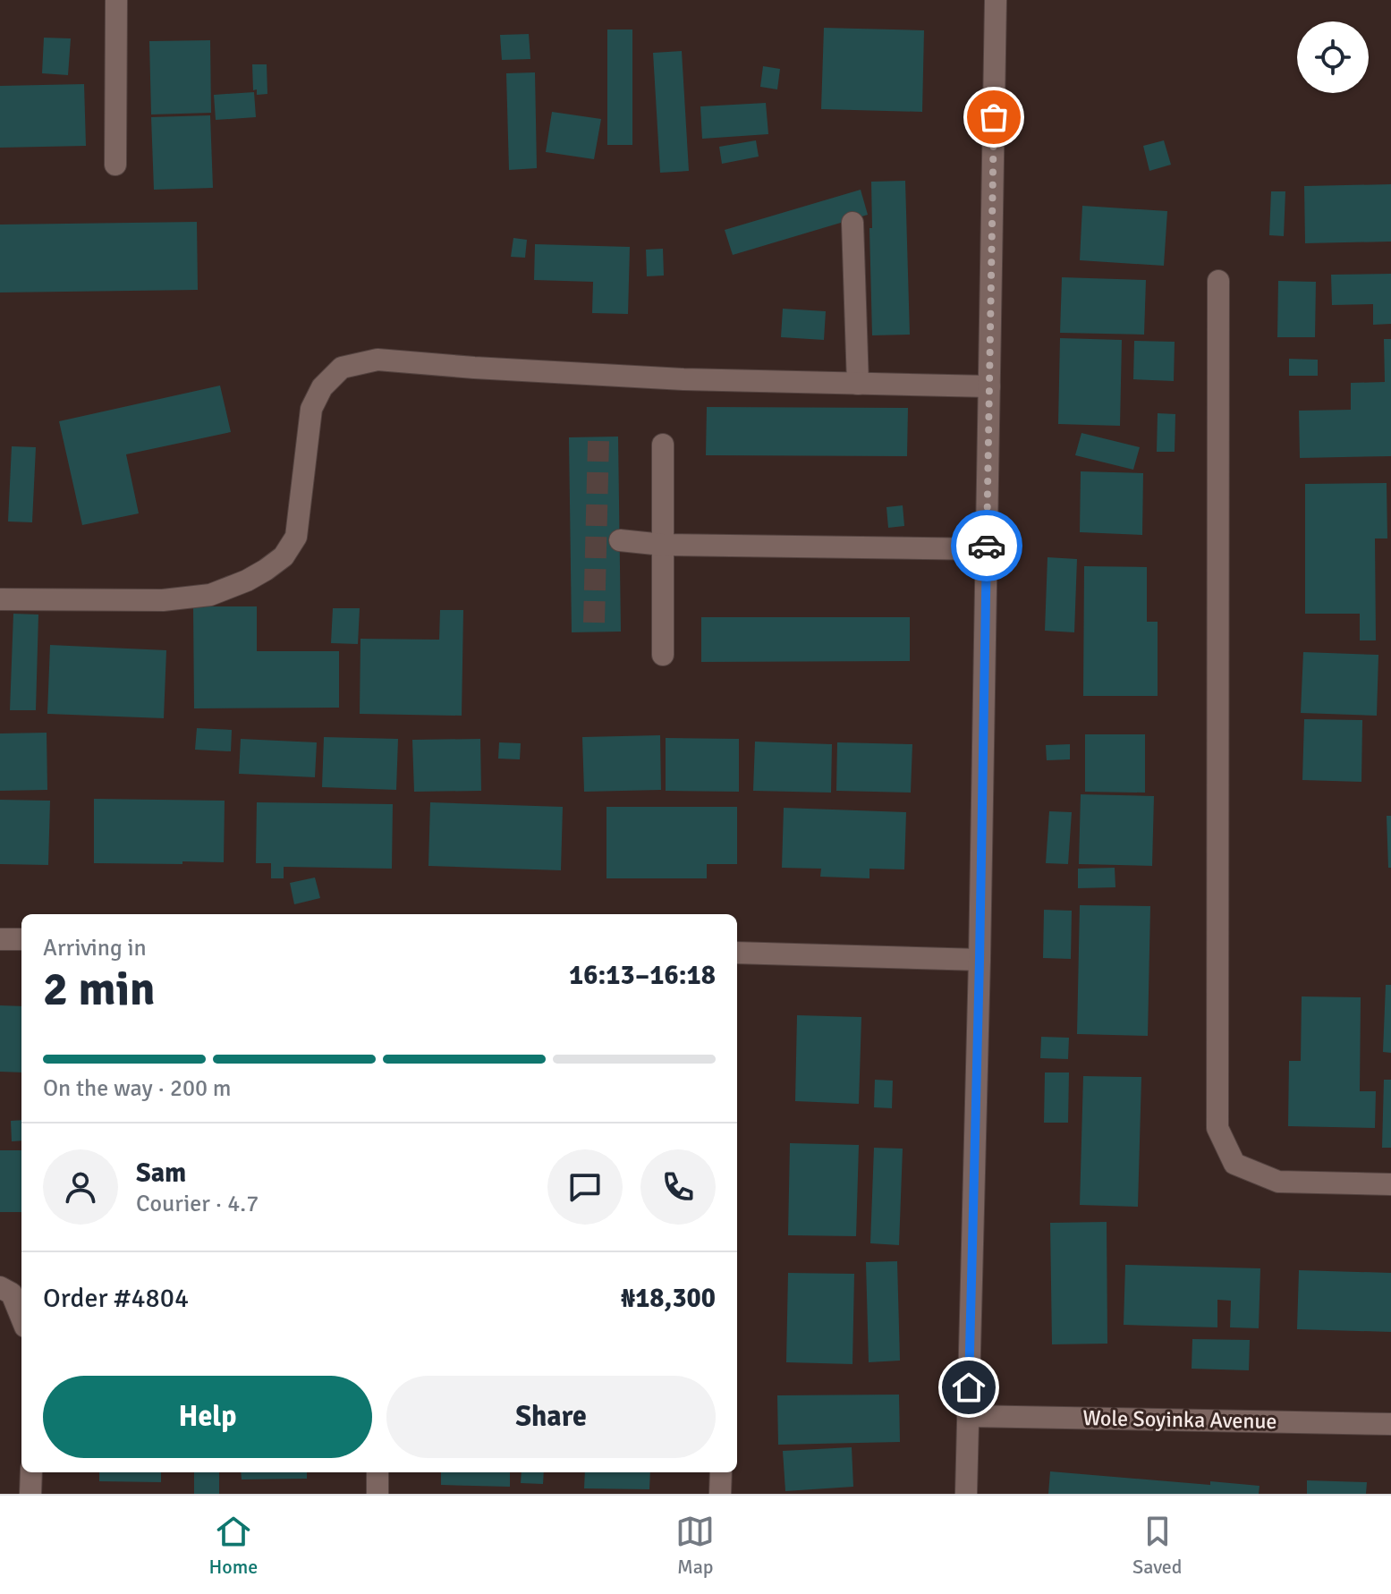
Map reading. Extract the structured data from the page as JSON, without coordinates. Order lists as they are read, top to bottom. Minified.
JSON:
{"streets":{"street":["Wole Soyinka Avenue"]},"page":{"heading":["2 min","Arriving in","16:13–16:18"],"panel":["Sam","Courier · 4.7","Order #4804","₦18,300"],"bar":"On the way · 200 m","buttons":["Help","Share"],"tabs":["Home","Map","Saved"]}}
